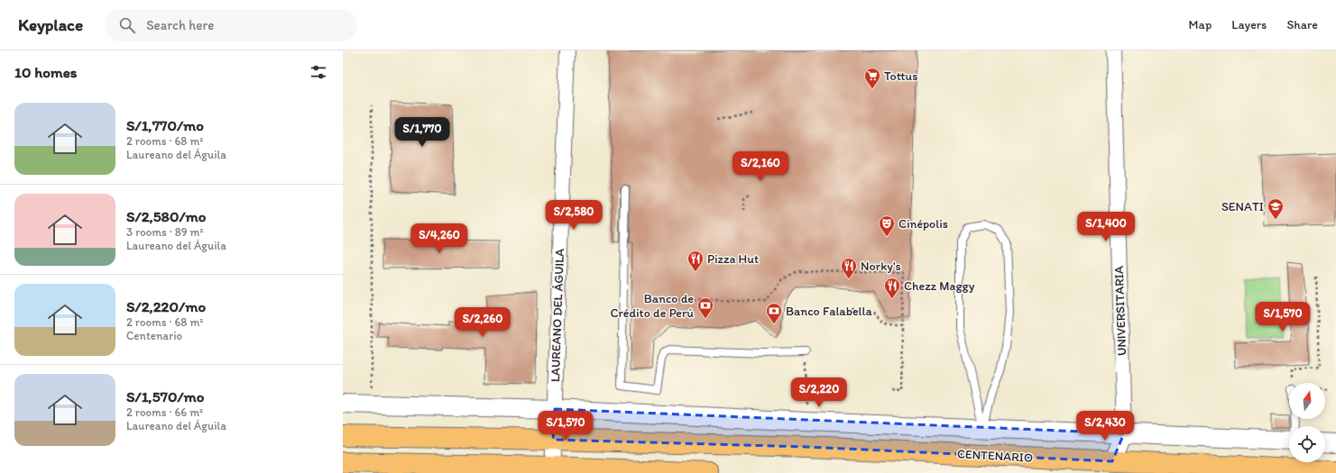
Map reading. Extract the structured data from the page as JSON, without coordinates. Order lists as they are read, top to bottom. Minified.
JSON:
{"streets":{"highway":["CENTENARIO"],"street":["UNIVERSITARIA","LAUREANO DEL ÁGUILA"]},"crossings":[["UNIVERSITARIA","CENTENARIO"],["LAUREANO DEL ÁGUILA","CENTENARIO"]],"places":{"supermarket":["Tottus"],"school or university":["SENATI"],"theatre":["Cinépolis"],"restaurant":["Pizza Hut","Norky's","Chezz Maggy"],"bank":["Banco de Crédito de Perú","Banco Falabella"]},"north":"top","page":{"header":"Keyplace","search":"Search here","nav":["Map","Layers","Share"],"heading":"10 homes","list":[{"name":"S/1,770/mo","note":"2 rooms · 68 m² · Laureano del Águila"},{"name":"S/2,580/mo","note":"3 rooms · 89 m² · Laureano del Águila"},{"name":"S/2,220/mo","note":"2 rooms · 68 m² · Centenario"},{"name":"S/1,570/mo","note":"2 rooms · 66 m² · Laureano del Águila"}],"price":["S/1,770","S/2,160","S/2,580","S/1,400","S/4,260","S/1,570","S/2,260","S/2,220","S/1,570","S/2,430"]}}
